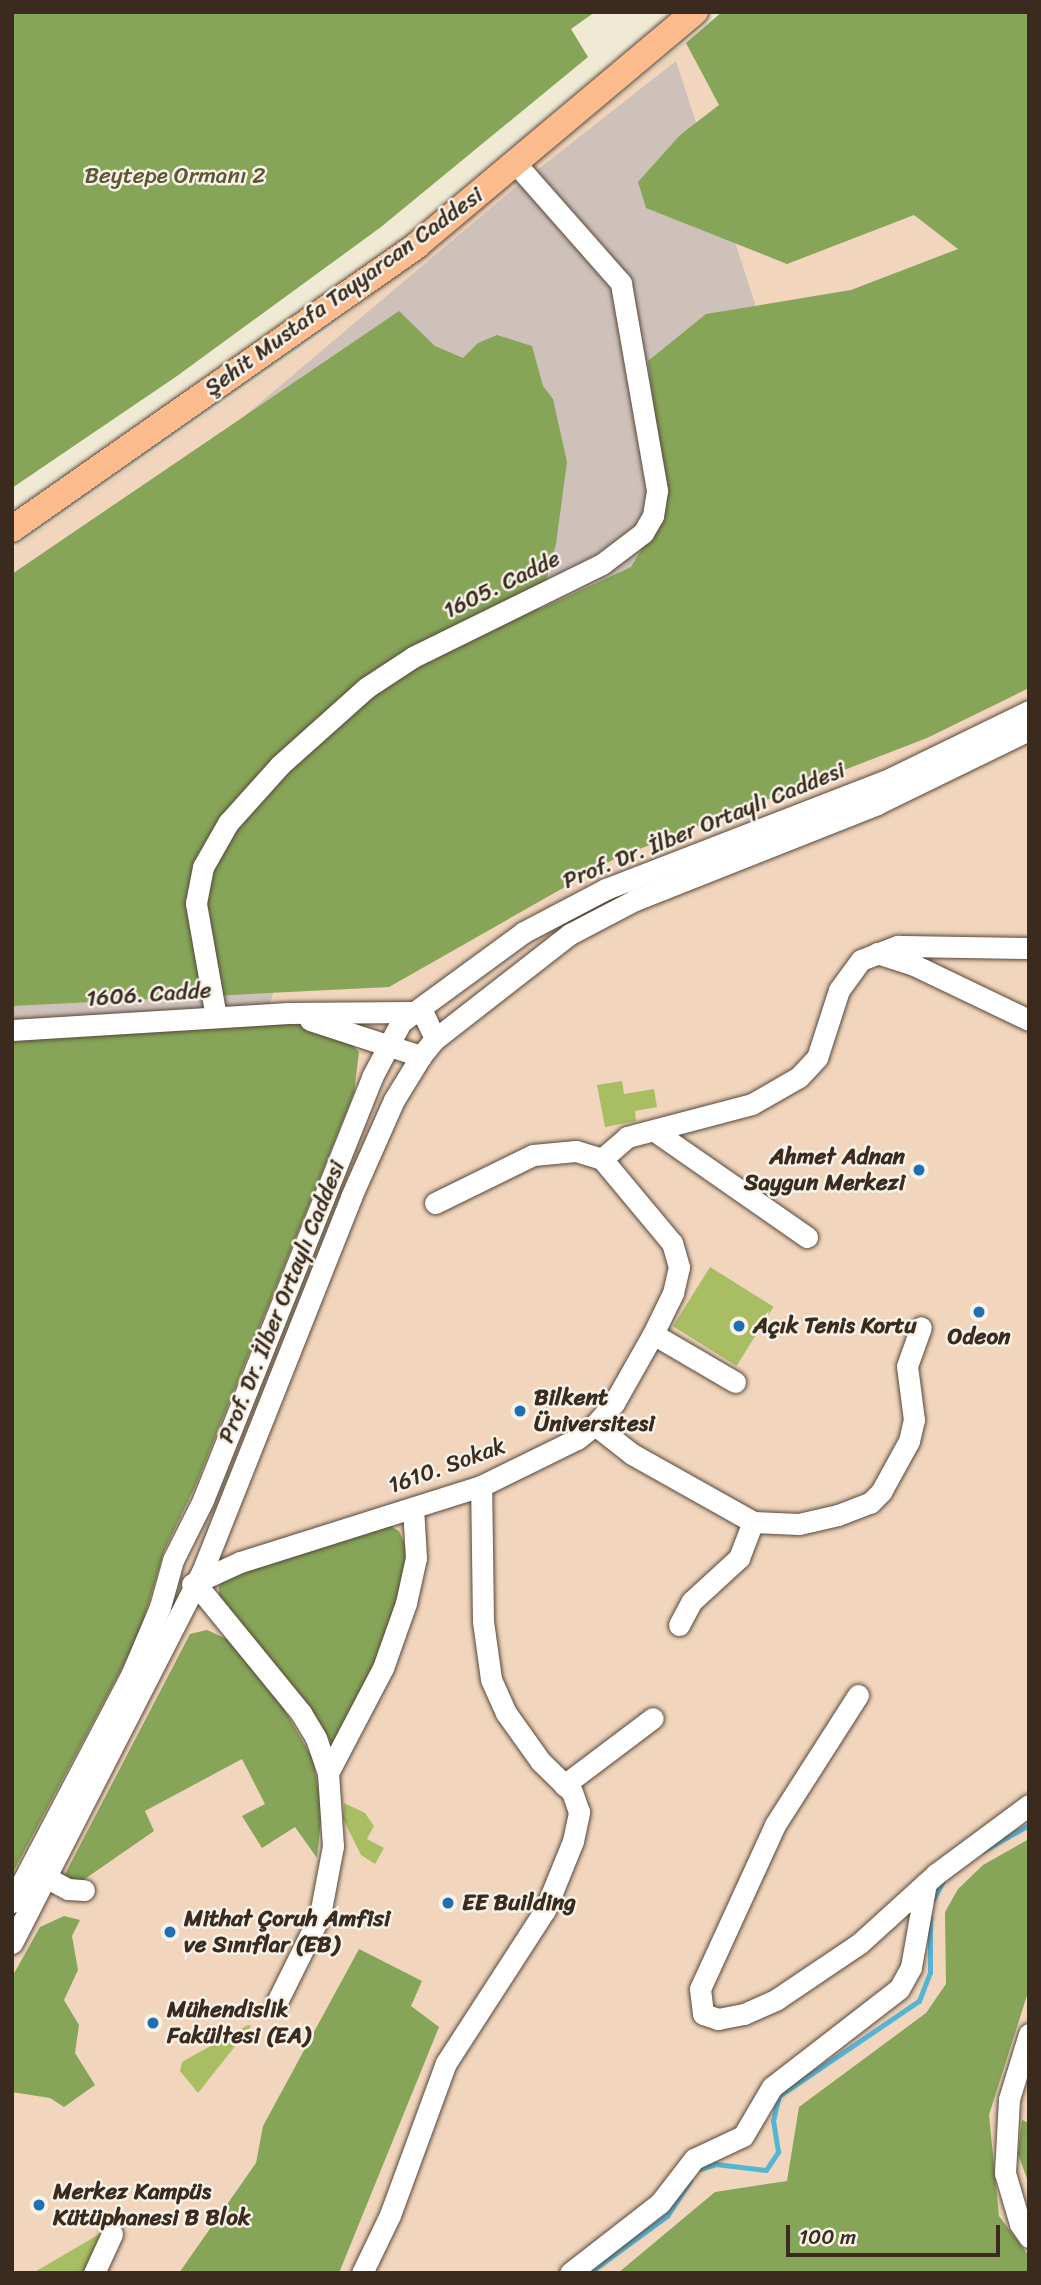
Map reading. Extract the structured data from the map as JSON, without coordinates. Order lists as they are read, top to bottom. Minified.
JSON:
{"streets":{"main road":["Şehit Mustafa Tayyarcan Caddesi"],"street":["1605. Cadde","Prof. Dr. İlber Ortaylı Caddesi","1606. Cadde","1610. Sokak"]},"crossings":[["Şehit Mustafa Tayyarcan Caddesi","1605. Cadde"],["1605. Cadde","1606. Cadde"],["Prof. Dr. İlber Ortaylı Caddesi","1606. Cadde"],["Prof. Dr. İlber Ortaylı Caddesi","1610. Sokak"]],"parks":["Beytepe Ormanı 2"],"places":["Ahmet Adnan Saygun Merkezi","Odeon","Açık Tenis Kortu","Bilkent Üniversitesi","EE Building","Mithat Çoruh Amfisi ve Sınıflar (EB)","Mühendislik Fakültesi (EA)","Merkez Kampüs Kütüphanesi B Blok"],"scale_bar":"100 m"}
